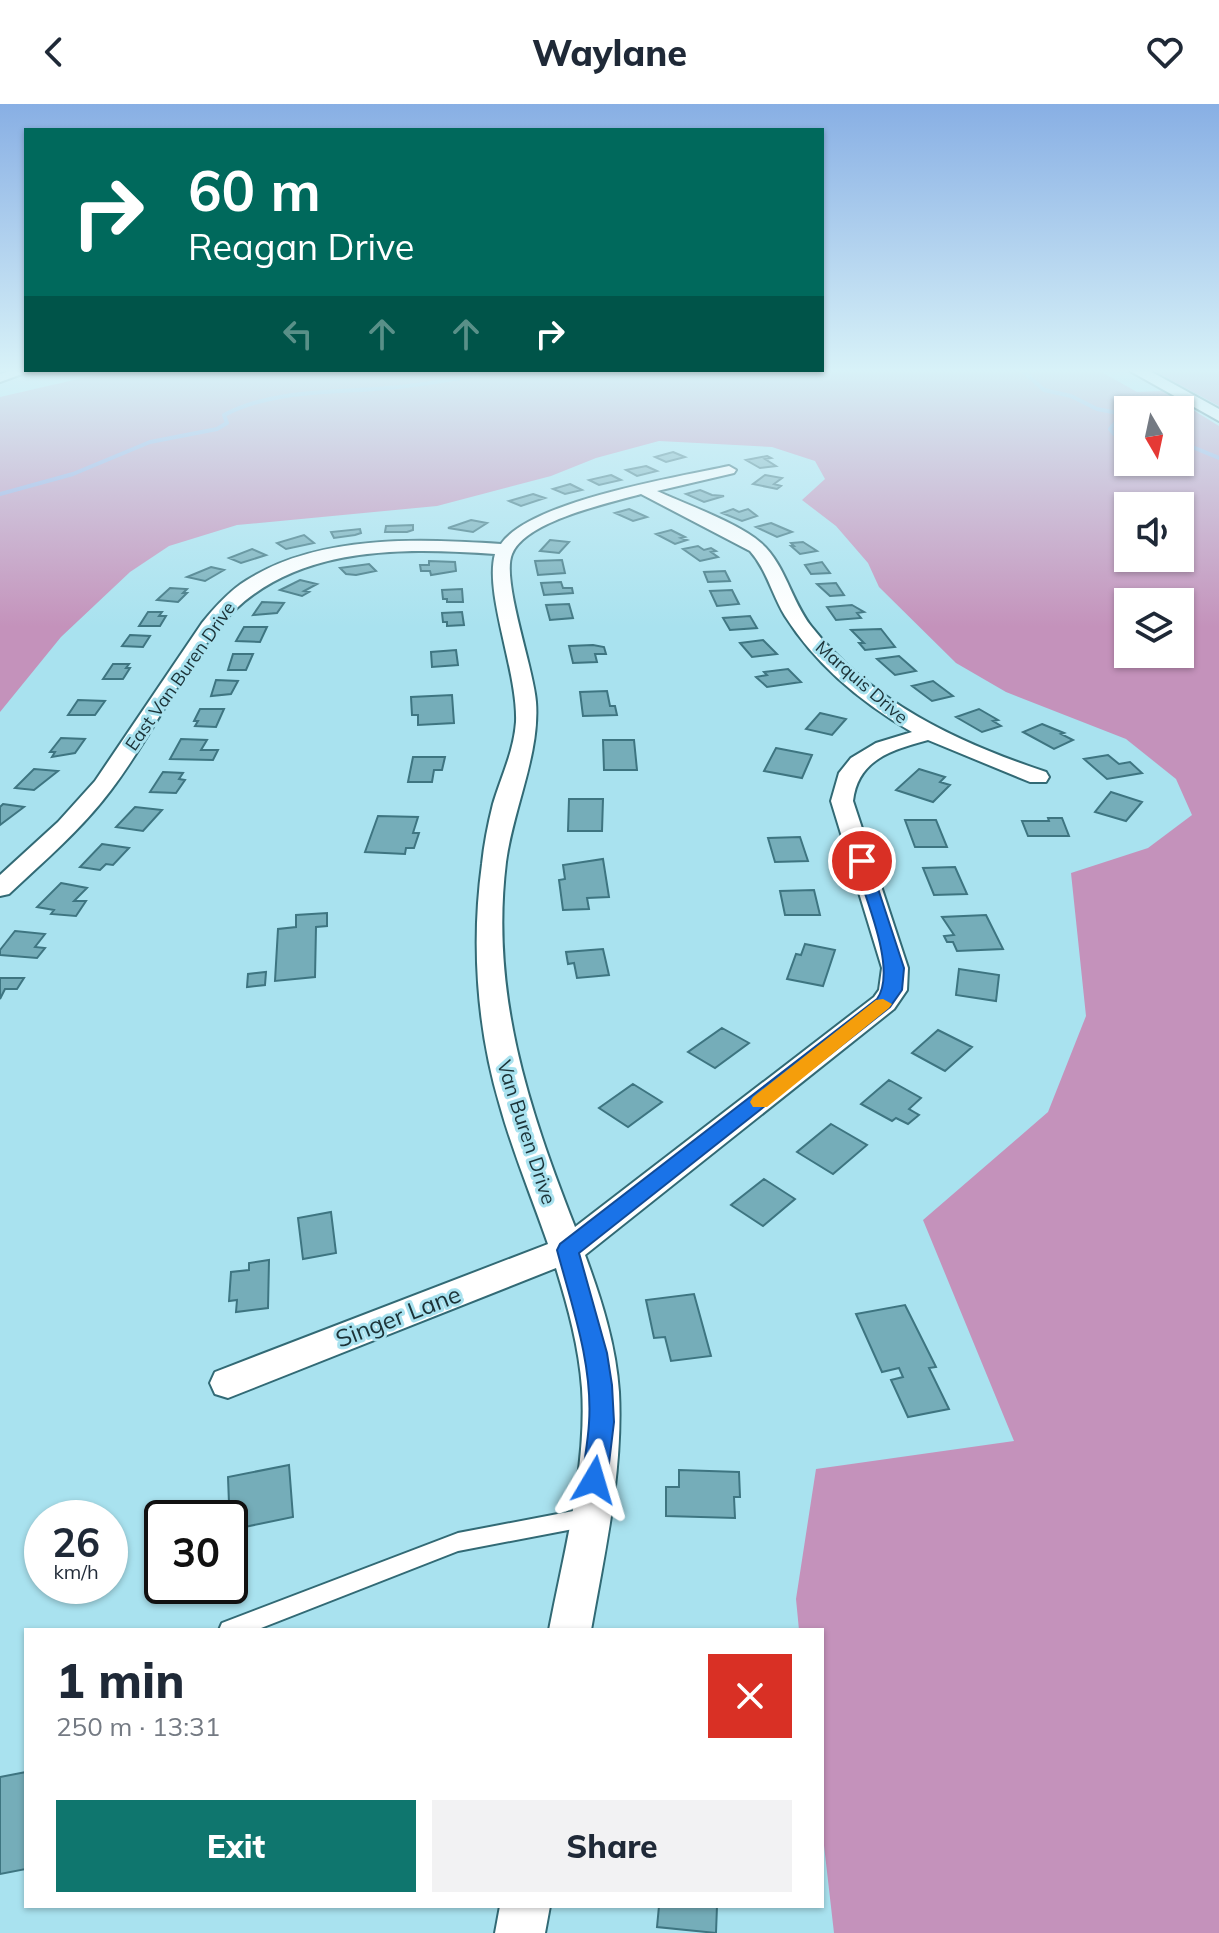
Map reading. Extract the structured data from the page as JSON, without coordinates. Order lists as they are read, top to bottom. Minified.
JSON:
{"streets":{"street":["East Van Buren Drive","Marquis Drive","Van Buren Drive","Singer Lane"]},"crossings":[["East Van Buren Drive","Van Buren Drive"],["Marquis Drive","Singer Lane"],["Van Buren Drive","Singer Lane"]],"north":"bottom","page":{"header":"Waylane","turn":["60 m","Reagan Drive"],"speed":"26 km/h","limit":"30","heading":["1 min","250 m · 13:31"],"buttons":["Exit","Share"]}}
